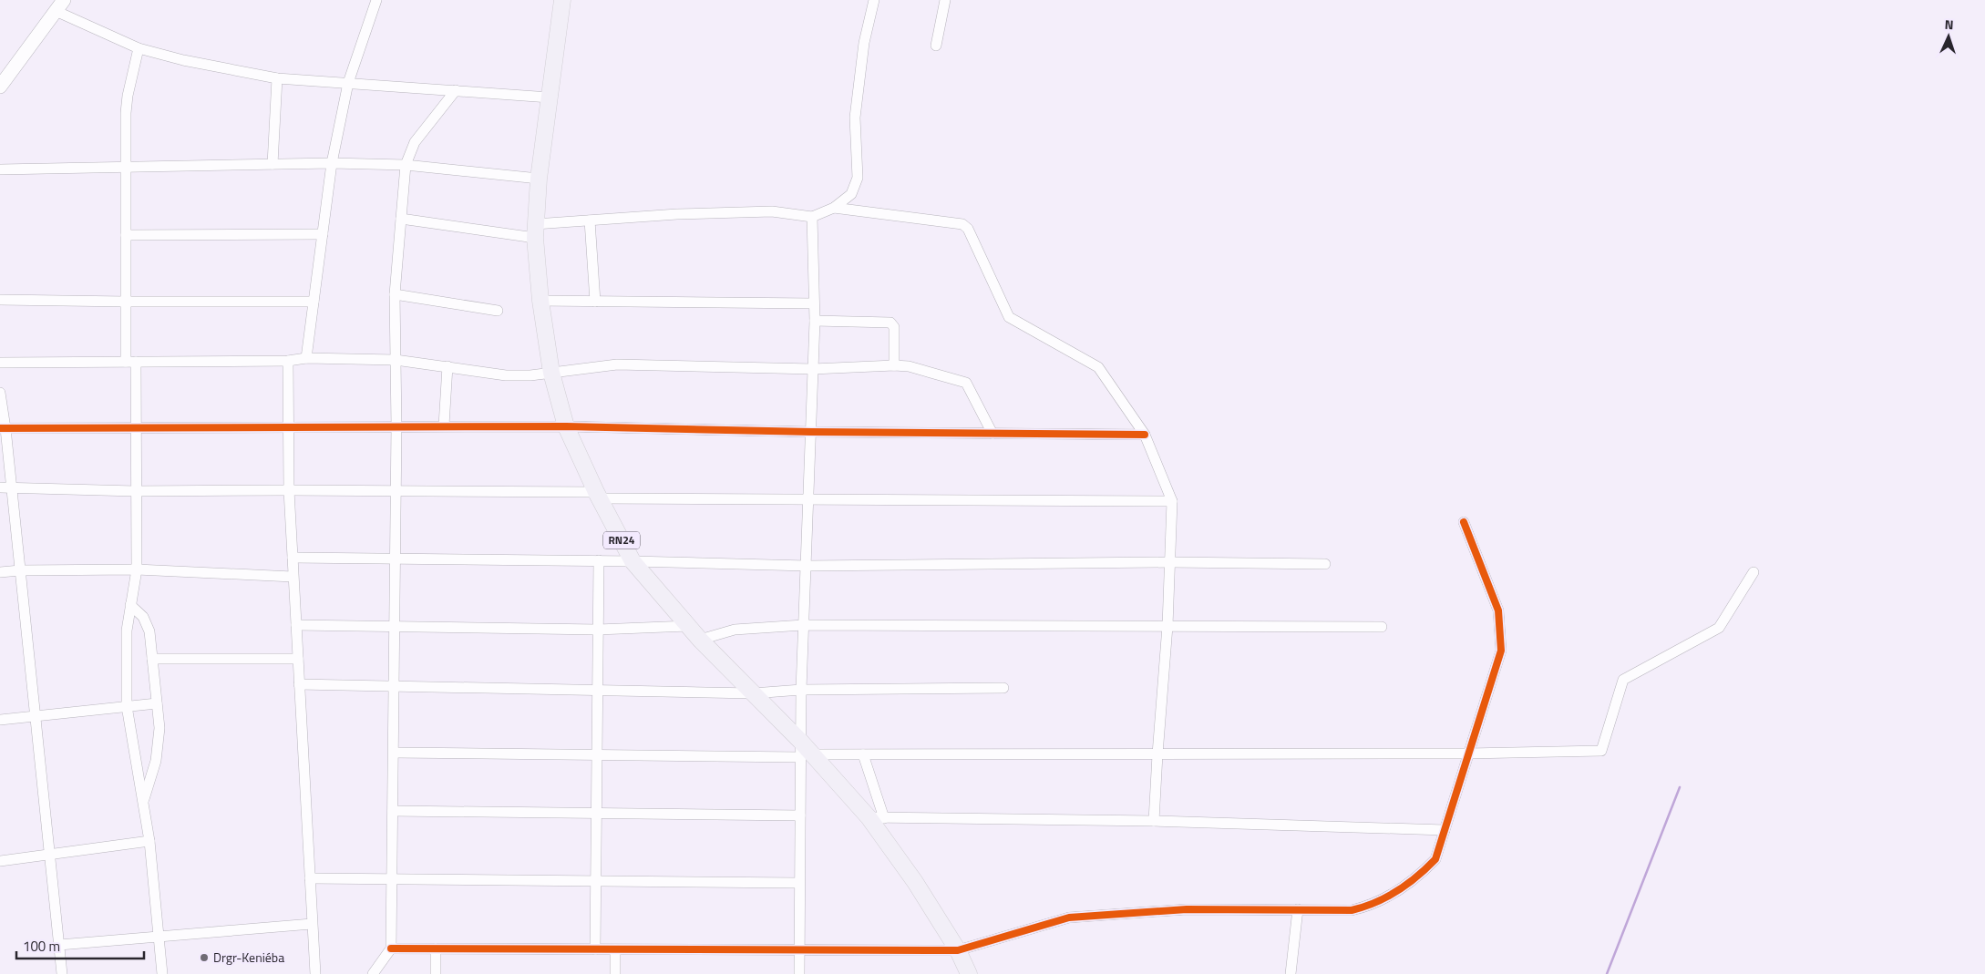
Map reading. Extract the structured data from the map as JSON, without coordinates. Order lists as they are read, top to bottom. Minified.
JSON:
{"streets":{"main road":["RN24"]},"places":["Drgr-Keniéba"],"scale_bar":"100 m","north":"top"}
